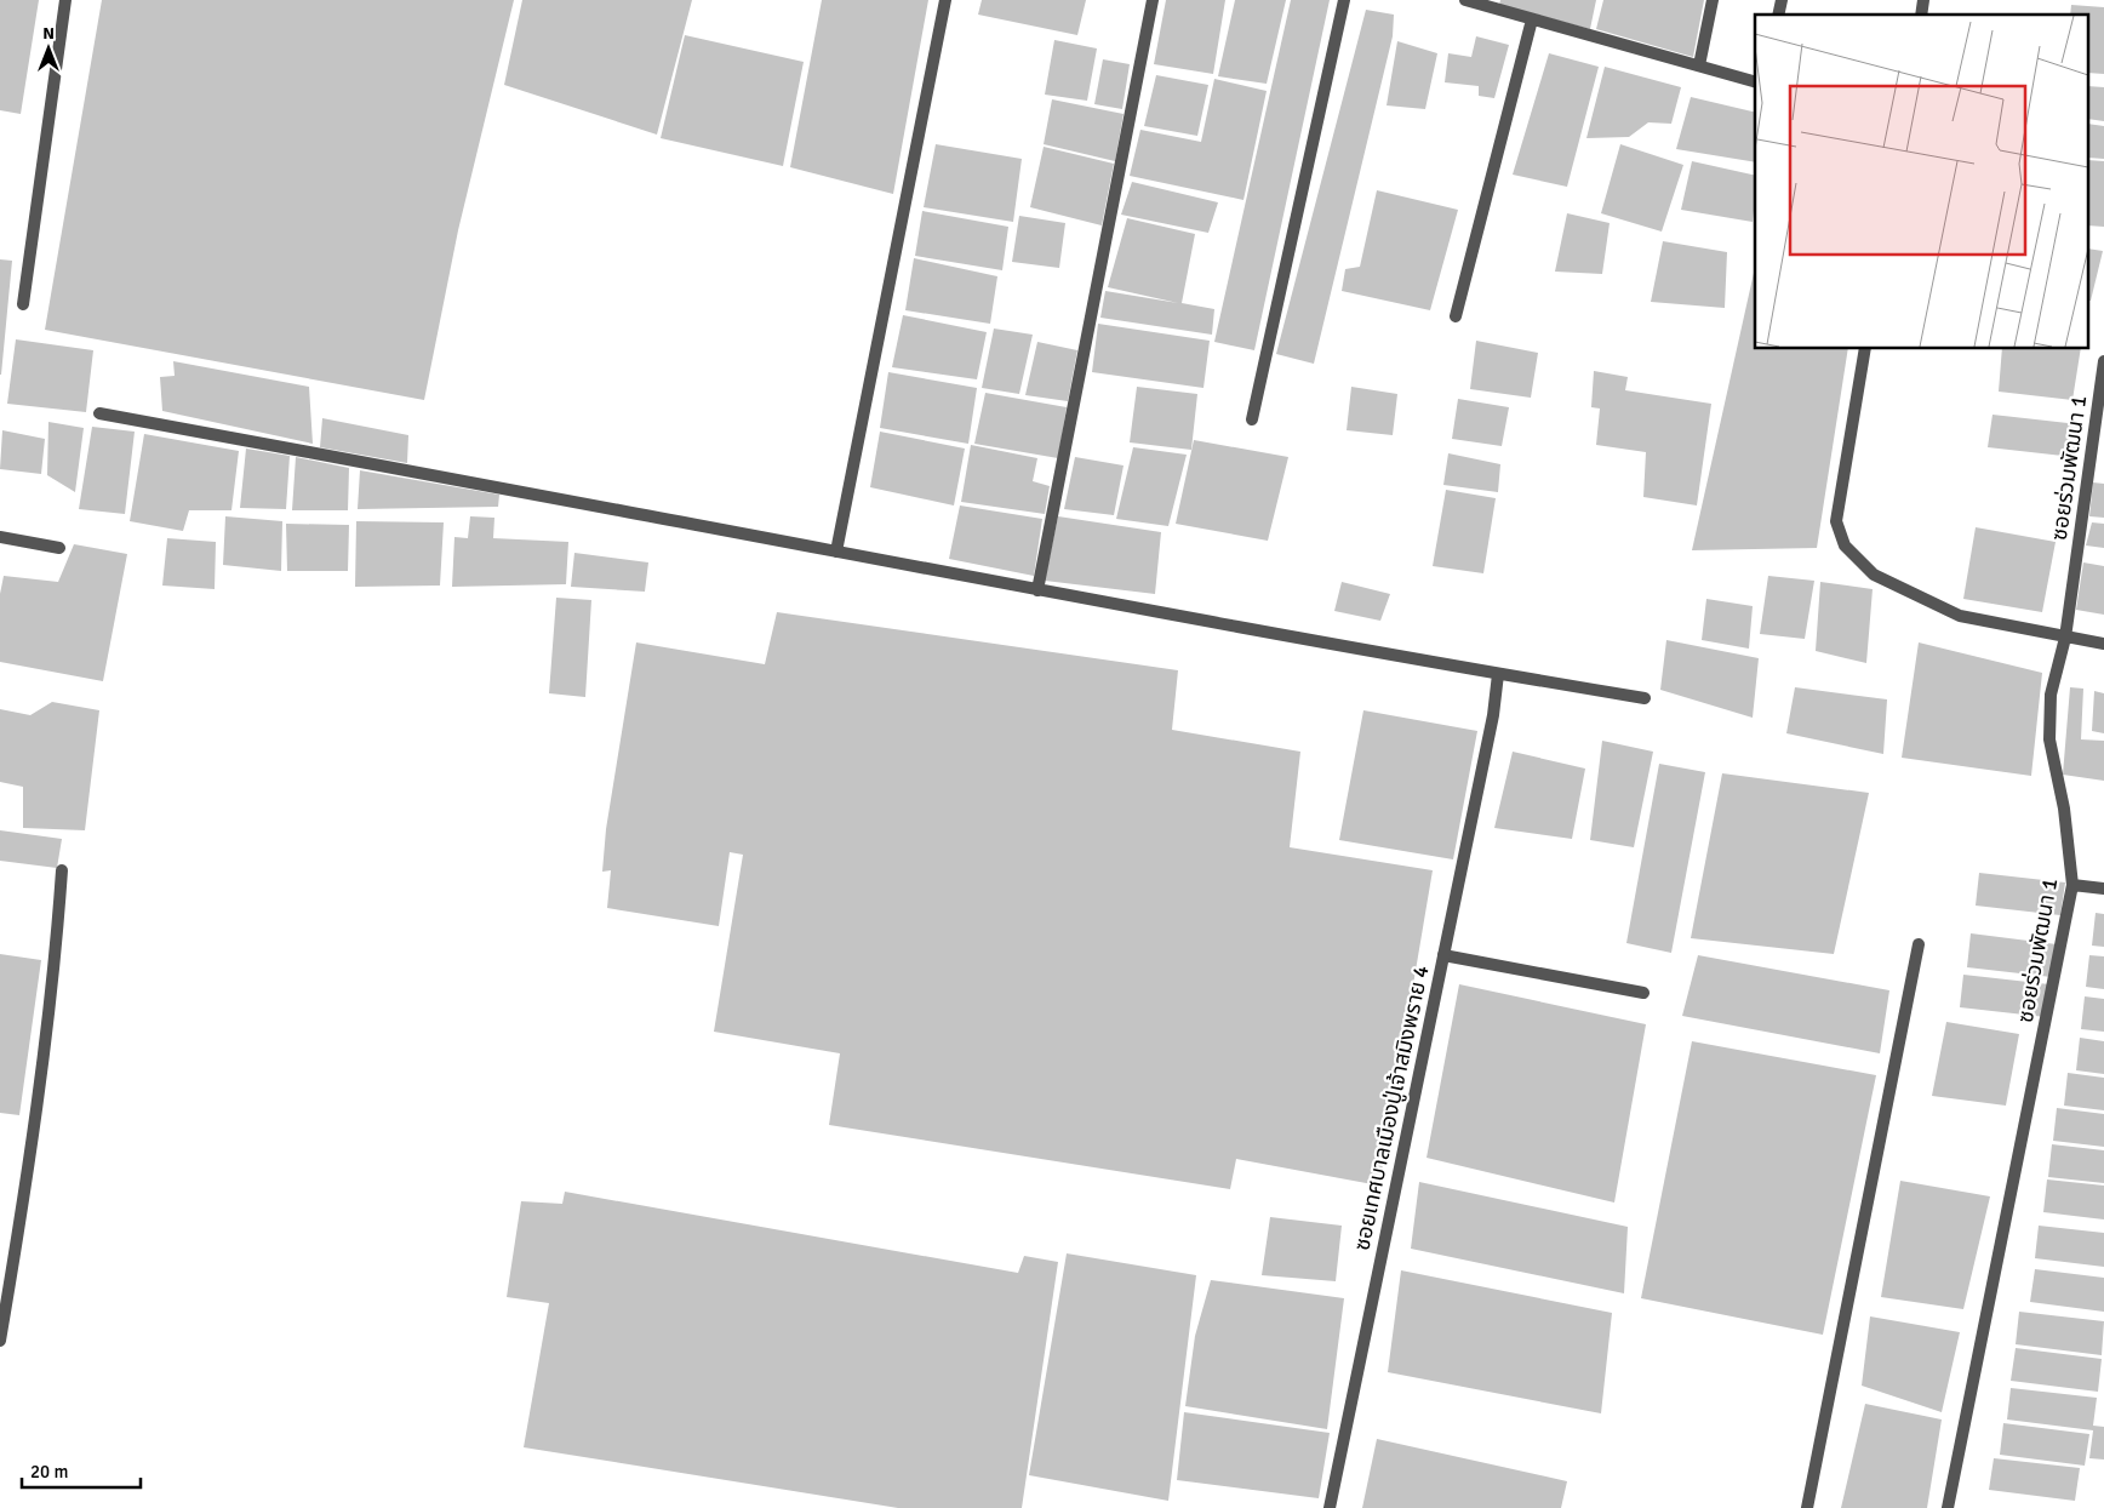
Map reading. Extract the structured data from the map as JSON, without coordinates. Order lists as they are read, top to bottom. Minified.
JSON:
{"streets":{"street":["ซอยร่วมพัฒนา 1","ซอยเทศบาลเมืองปู่เจ้าสมิงพราย 4"]},"scale_bar":"20 m","north":"top"}
